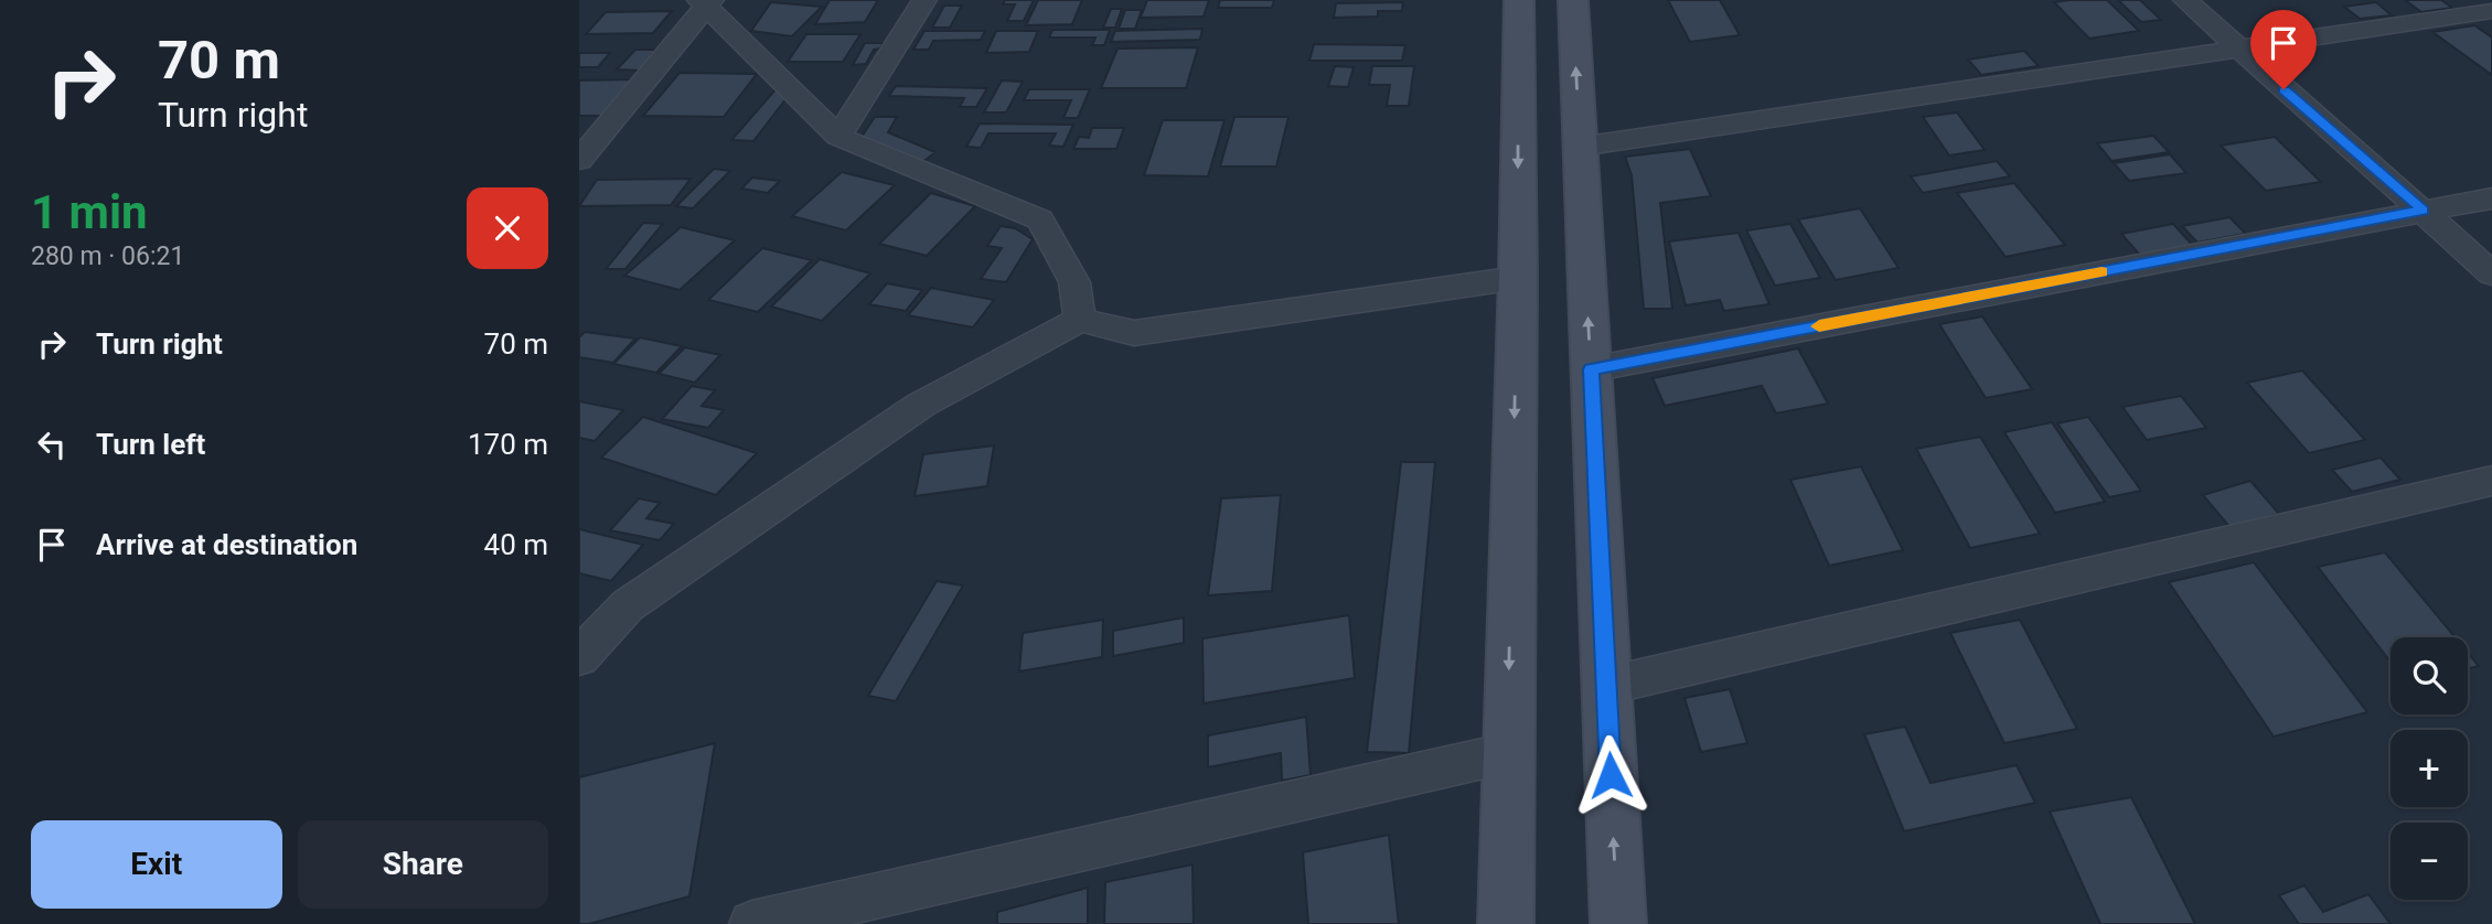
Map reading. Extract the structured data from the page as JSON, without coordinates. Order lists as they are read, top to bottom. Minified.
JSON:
{"page":{"turn":["70 m","Turn right"],"heading":["1 min","280 m · 06:21"],"list":[{"name":"Turn right","value":"70 m"},{"name":"Turn left","value":"170 m"},{"name":"Arrive at destination","value":"40 m"}],"map_buttons":["+","−"],"buttons":["Exit","Share"]}}
